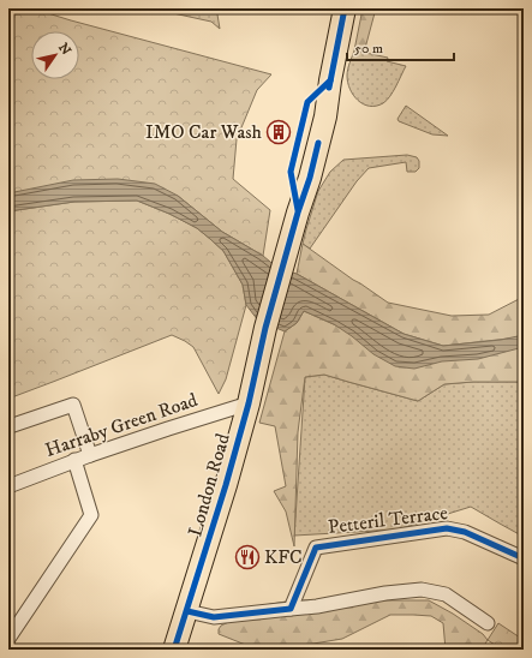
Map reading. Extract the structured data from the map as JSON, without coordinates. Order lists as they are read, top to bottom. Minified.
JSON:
{"streets":{"main road":["London Road"],"street":["Harraby Green Road","Petteril Terrace"]},"crossings":[["Harraby Green Road","London Road"]],"places":{"building":["IMO Car Wash"],"restaurant":["KFC"]},"scale_bar":"50 m","north":"top right"}
